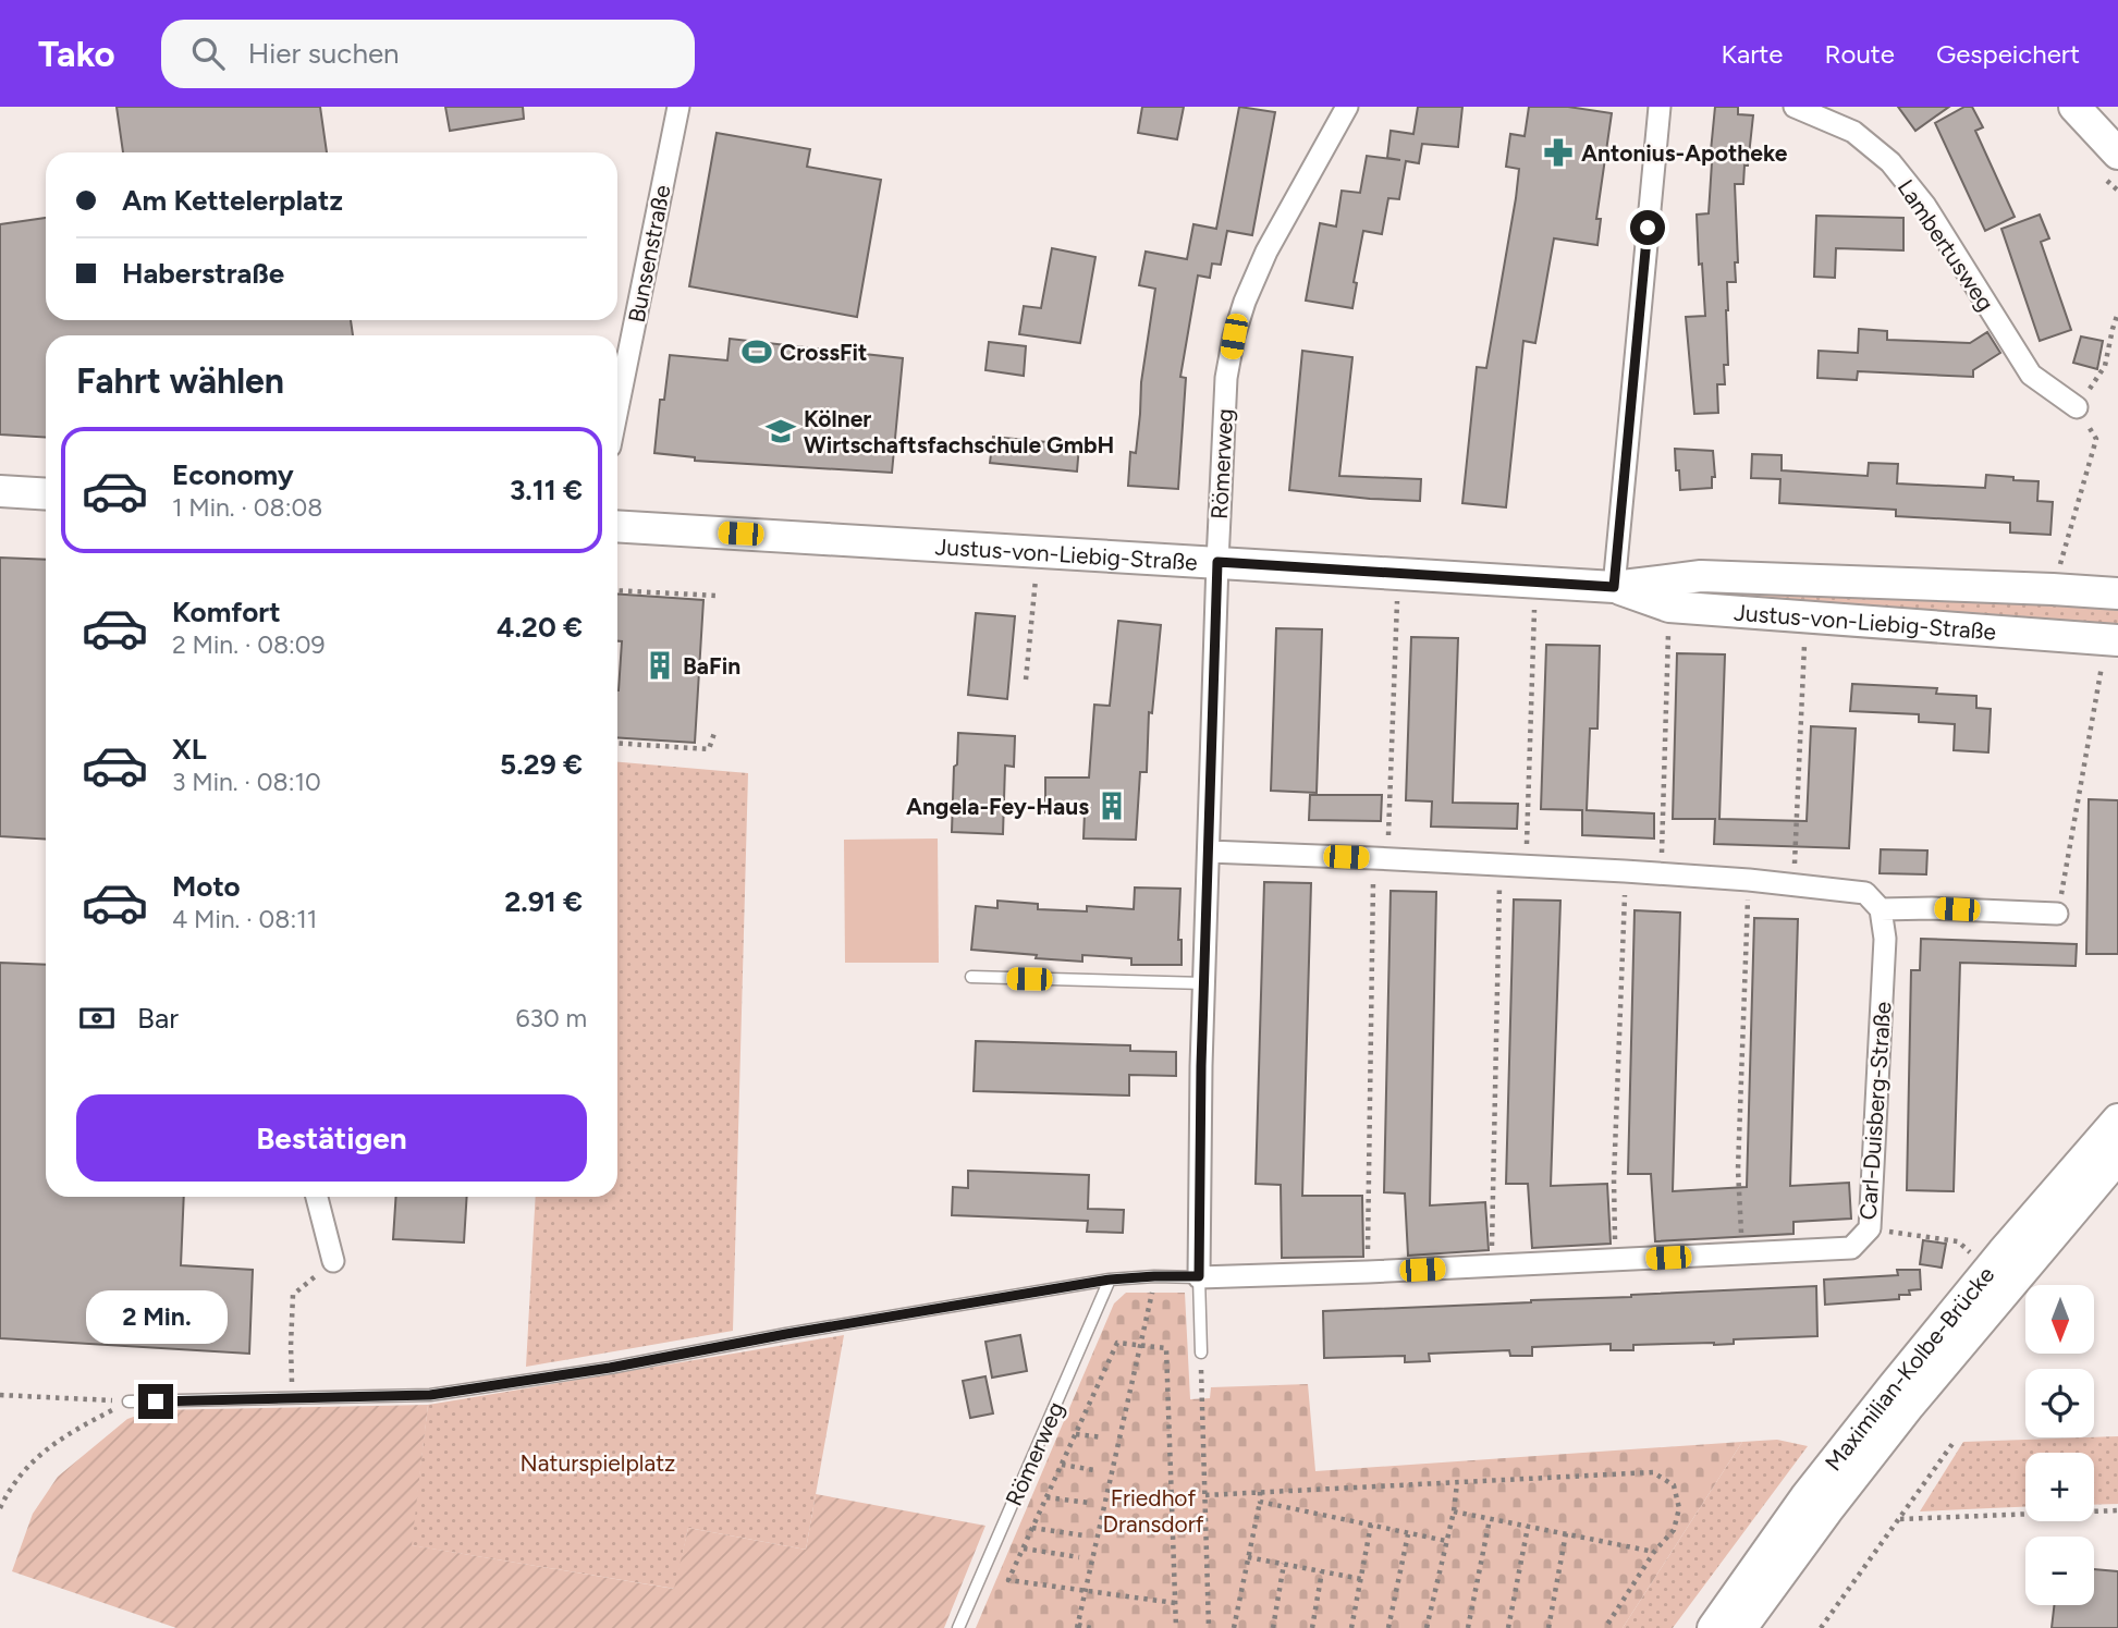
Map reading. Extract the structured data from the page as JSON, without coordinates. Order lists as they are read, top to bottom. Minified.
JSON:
{"streets":{"main road":["Justus-von-Liebig-Straße","Maximilian-Kolbe-Brücke"],"street":["Lambertusweg","Bunsenstraße","Römerweg","Carl-Duisberg-Straße"]},"crossings":[["Römerweg","Justus-von-Liebig-Straße"],["Römerweg","Carl-Duisberg-Straße"]],"parks":["Naturspielplatz","Friedhof Dransdorf"],"places":{"pharmacy":["Antonius-Apotheke"],"sports":["CrossFit"],"school or university":["Kölner Wirtschaftsfachschule GmbH"],"building":["BaFin","Angela-Fey-Haus"]},"north":"bottom","page":{"header":"Tako","search":"Hier suchen","nav":["Karte","Route","Gespeichert"],"banner":["Am Kettelerplatz","Haberstraße"],"heading":"Fahrt wählen","list":[{"name":"Economy","note":"1 Min. · 08:08","value":"3.11 €"},{"name":"Komfort","note":"2 Min. · 08:09","value":"4.20 €"},{"name":"XL","note":"3 Min. · 08:10","value":"5.29 €"},{"name":"Moto","note":"4 Min. · 08:11","value":"2.91 €"}],"pay":["Bar","630 m"],"buttons":"Bestätigen","map_buttons":["+","−"],"bubble":"2 Min."}}
